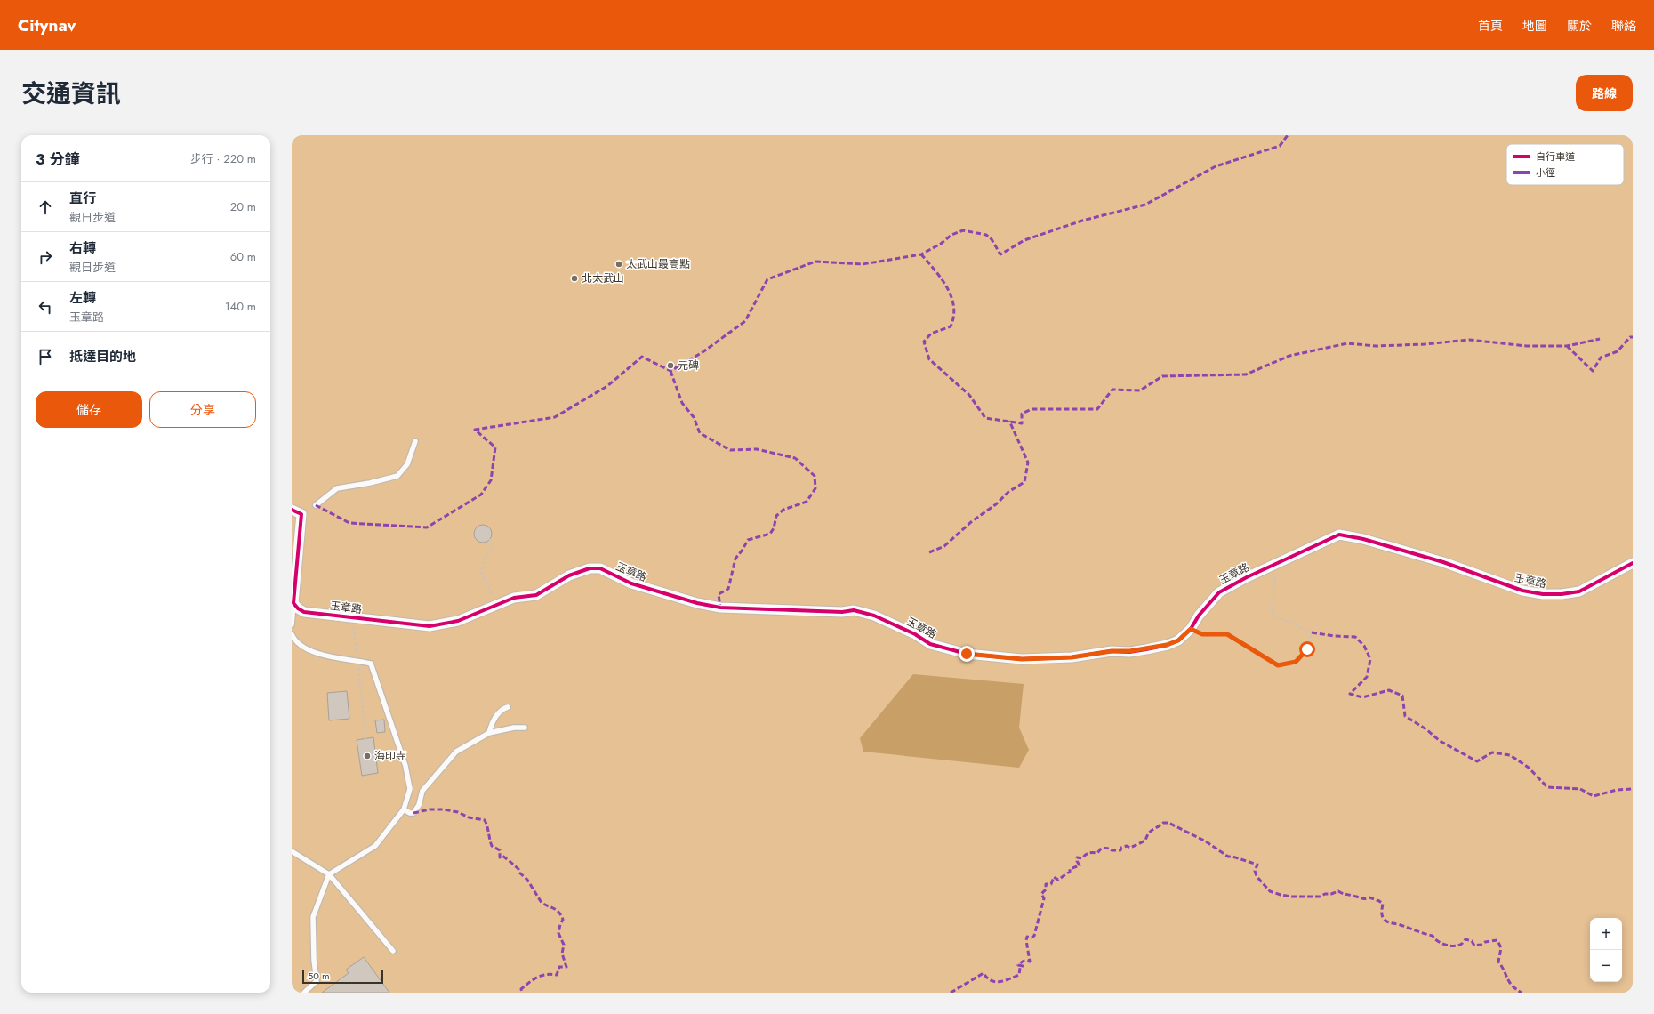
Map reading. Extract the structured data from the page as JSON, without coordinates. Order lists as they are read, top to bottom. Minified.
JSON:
{"streets":{"street":["玉章路"]},"places":["太武山最高點","北太武山","元碑","海印寺"],"legend":["自行車道","小徑"],"scale_bar":"50 m","page":{"header":"Citynav","nav":["首頁","地圖","關於","聯絡"],"title":"交通資訊","buttons":["路線",["儲存","分享"]],"heading":["3 分鐘","步行 · 220 m"],"list":[["直行","觀日步道","20 m"],["右轉","觀日步道","60 m"],["左轉","玉章路","140 m"],"抵達目的地"],"map_buttons":["+","−"],"scale":"50 m"}}
